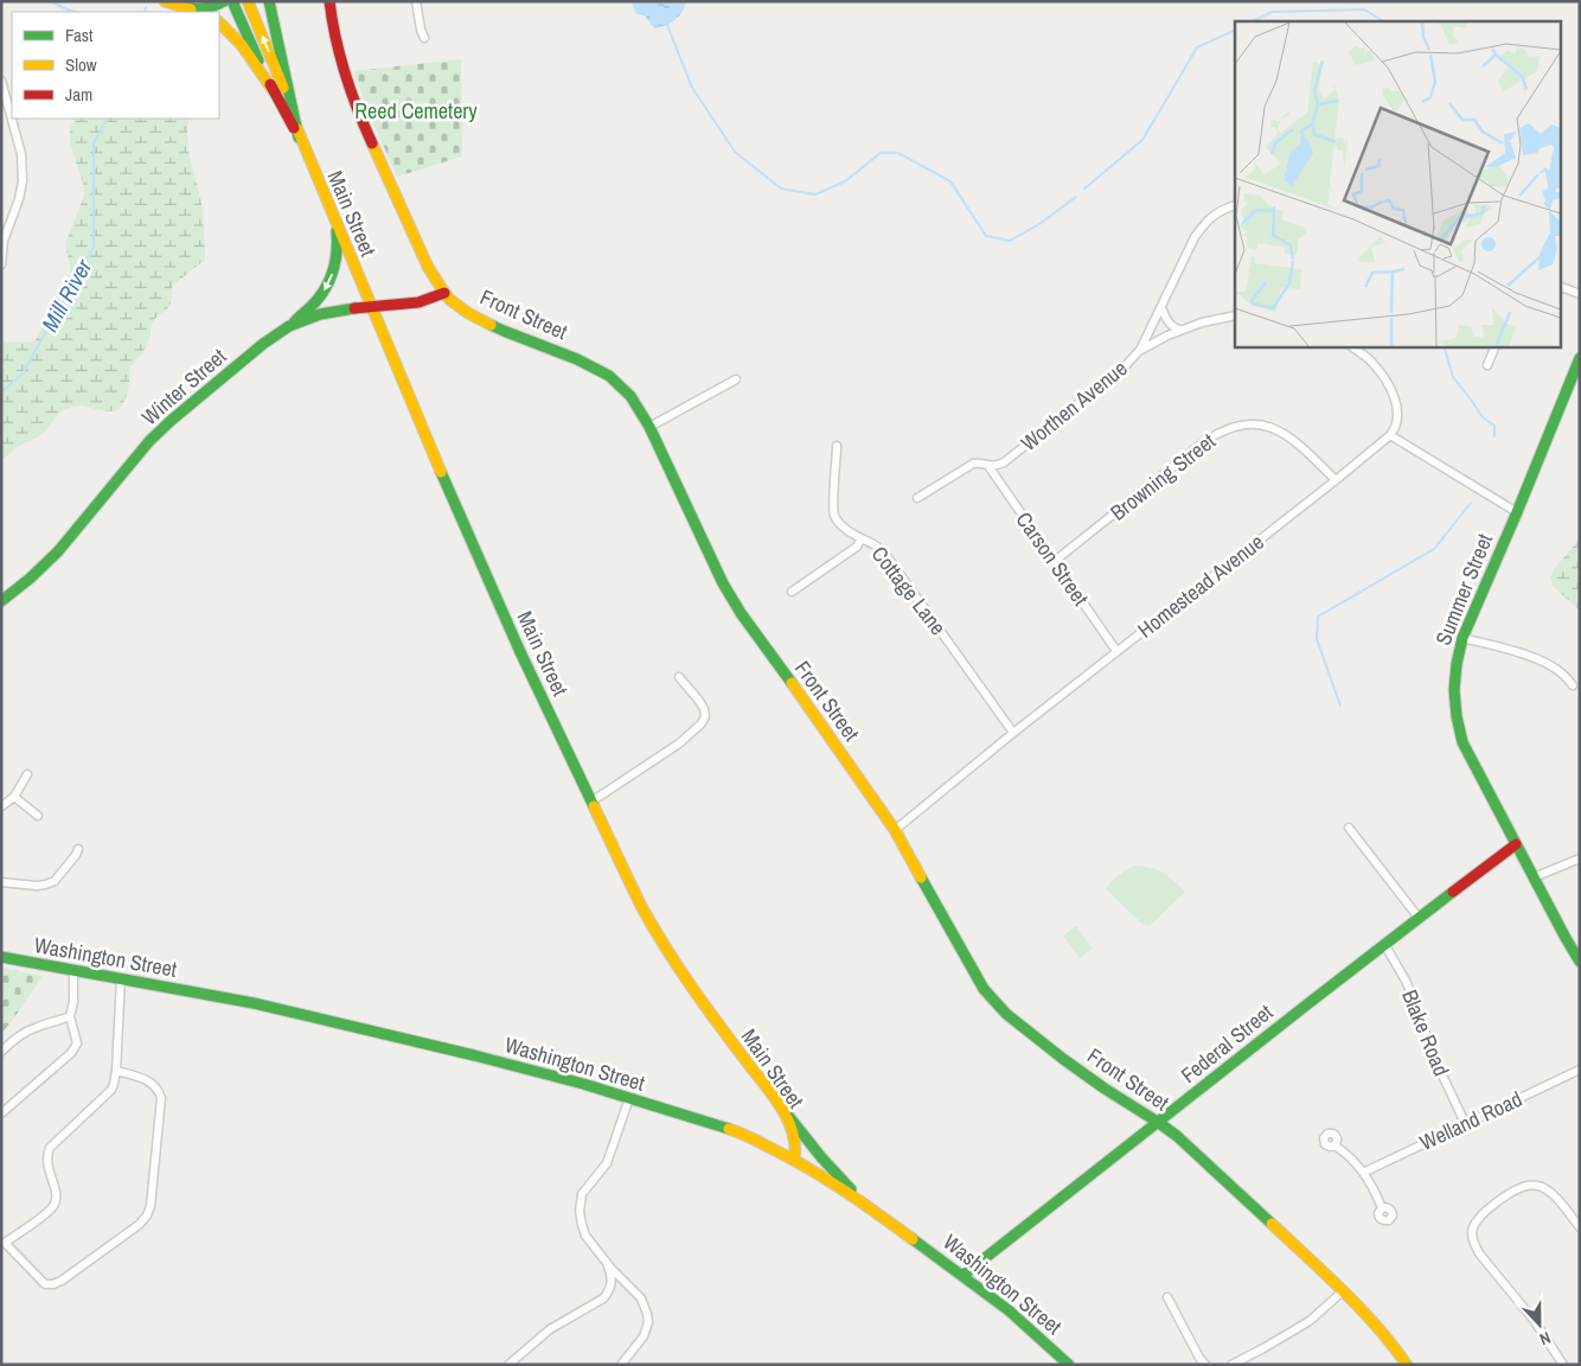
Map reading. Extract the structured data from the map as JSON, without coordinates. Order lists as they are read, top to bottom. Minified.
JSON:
{"streets":{"main road":["Main Street","Front Street","Winter Street","Summer Street","Washington Street","Federal Street"],"street":["Worthen Avenue","Browning Street","Carson Street","Homestead Avenue","Cottage Lane","Blake Road","Welland Road"]},"crossings":[["Main Street","Winter Street"],["Main Street","Washington Street"],["Front Street","Winter Street"],["Front Street","Homestead Avenue"],["Front Street","Federal Street"],["Worthen Avenue","Carson Street"],["Browning Street","Carson Street"],["Browning Street","Homestead Avenue"],["Carson Street","Homestead Avenue"],["Homestead Avenue","Cottage Lane"],["Summer Street","Federal Street"],["Washington Street","Federal Street"],["Blake Road","Federal Street"],["Blake Road","Welland Road"]],"water":["Mill River"],"parks":["Reed Cemetery"],"legend":["Fast","Slow","Jam"],"north":"bottom"}
